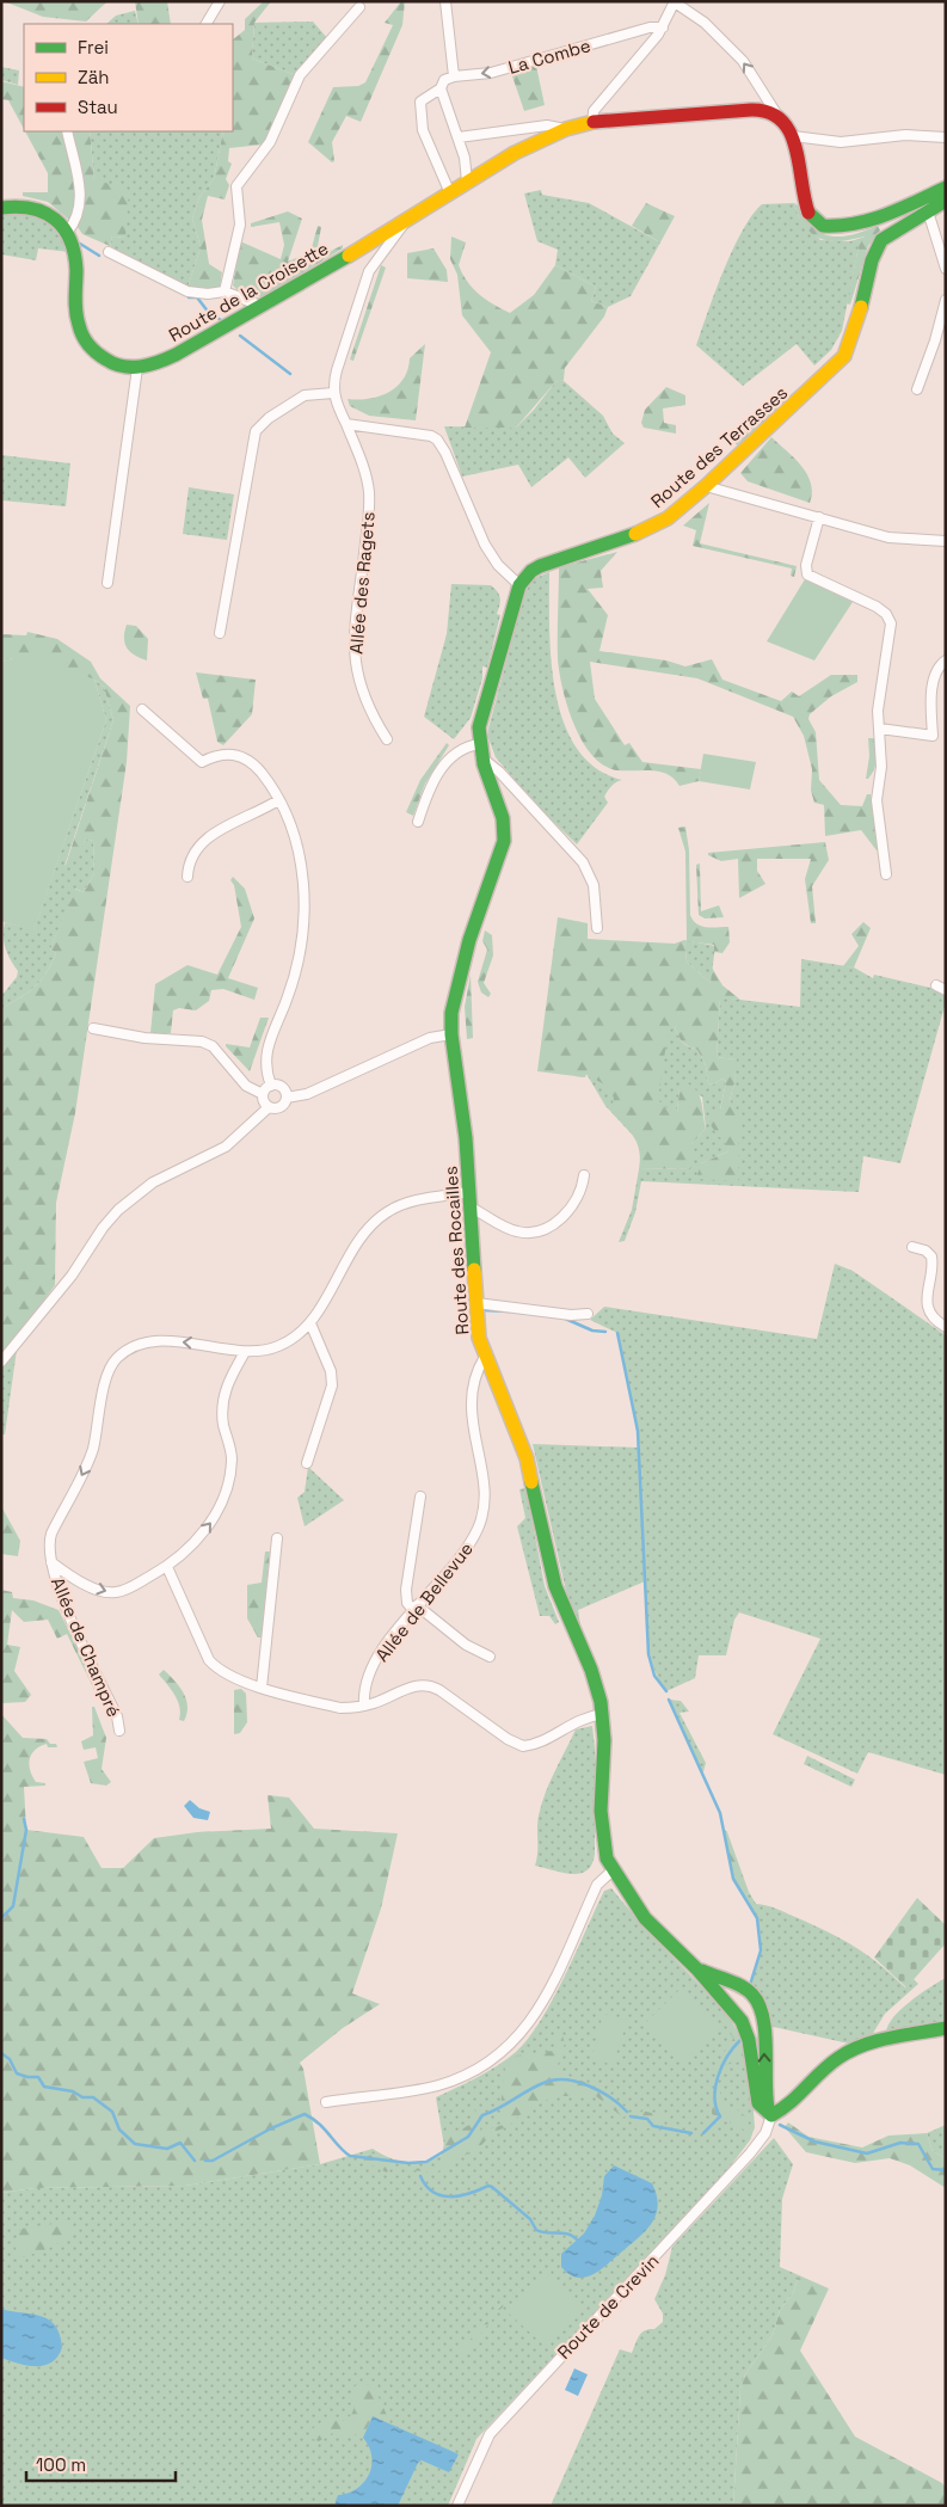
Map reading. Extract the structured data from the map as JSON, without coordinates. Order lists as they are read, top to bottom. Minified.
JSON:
{"streets":{"street":["La Combe","Route de la Croisette","Route des Terrasses","Allée des Ragets","Route des Rocailles","Allée de Bellevue","Allée de Champré","Route de Crevin"]},"crossings":[["Route des Rocailles","Allée de Bellevue"]],"one_way":["Allée de Champré"],"legend":["Frei","Zäh","Stau"],"scale_bar":"100 m"}
